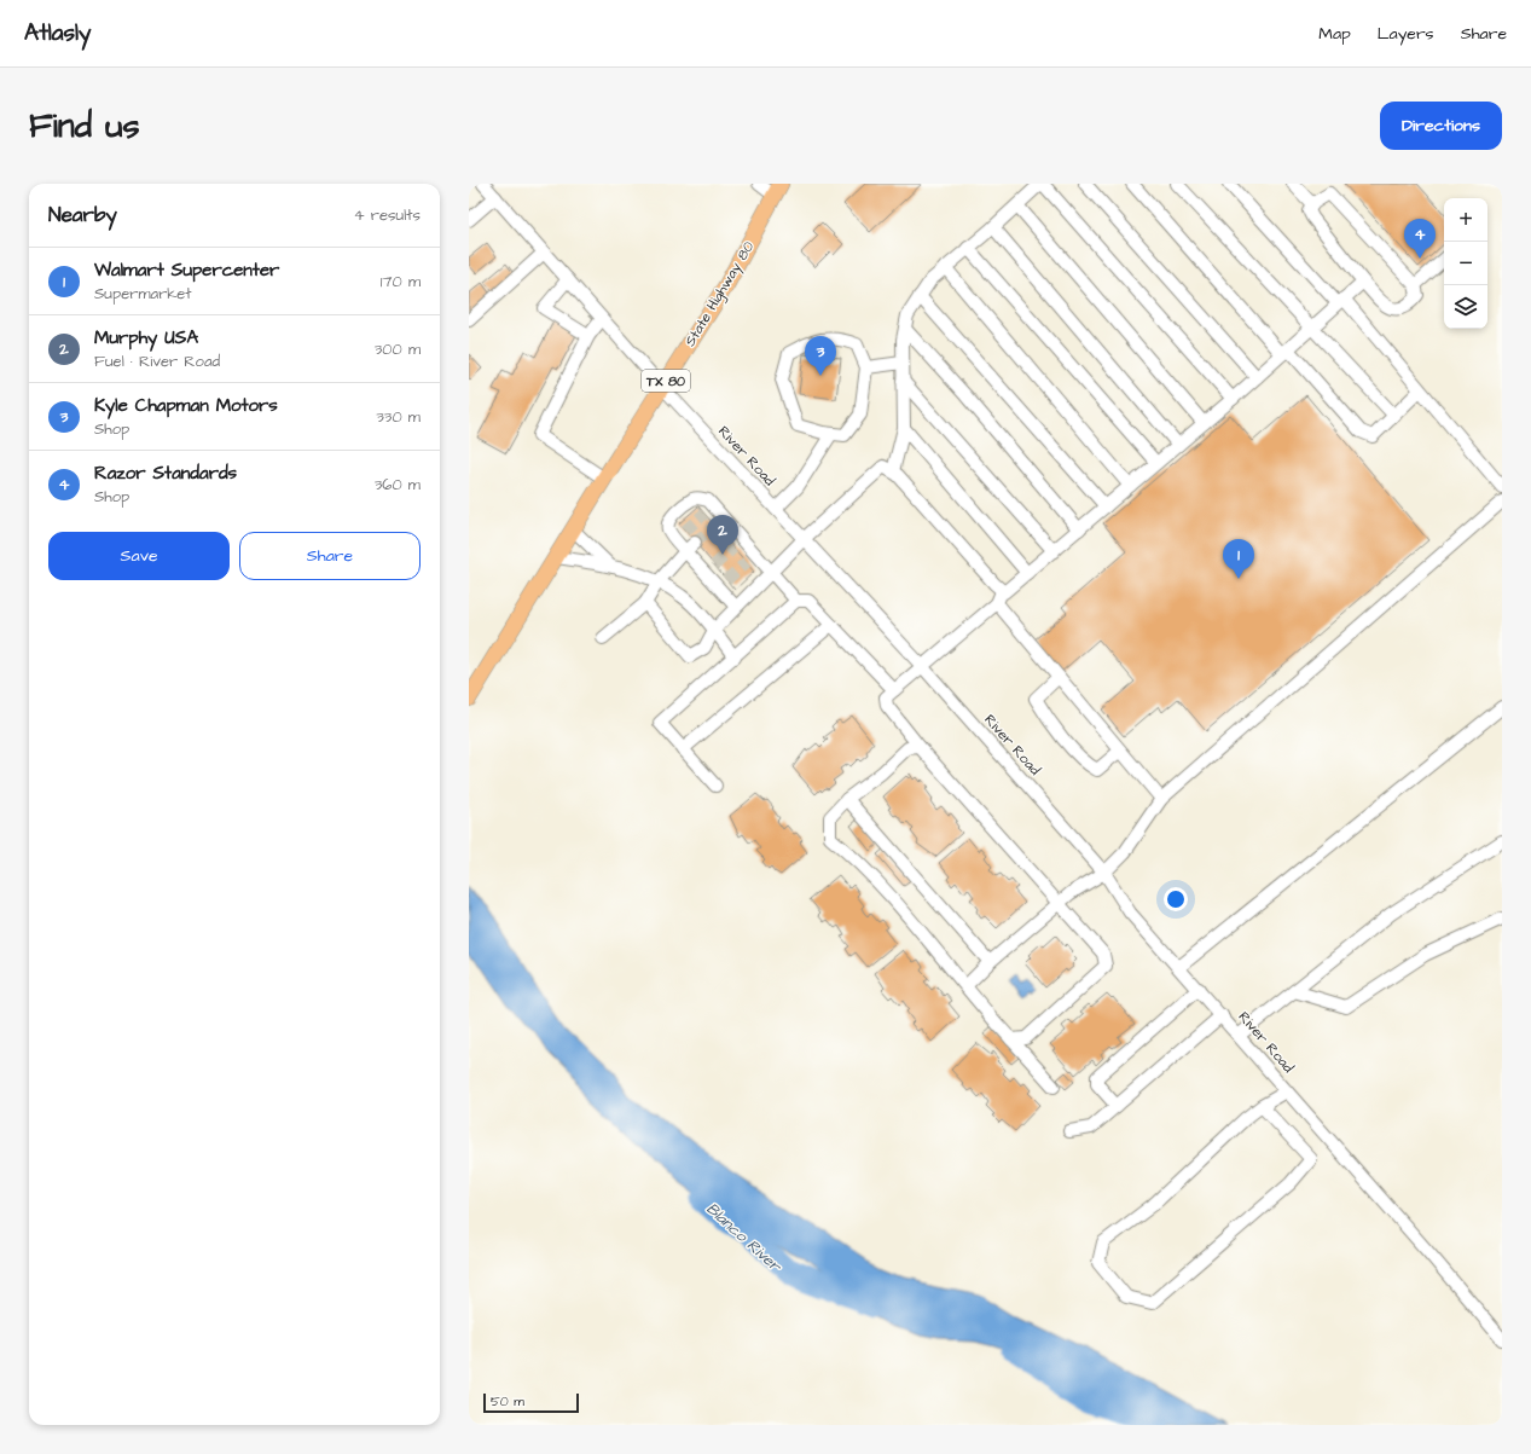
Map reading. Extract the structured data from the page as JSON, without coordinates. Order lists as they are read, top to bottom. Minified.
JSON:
{"streets":{"main road":["State Highway 80","TX 80"],"street":["River Road"]},"crossings":[["State Highway 80","River Road"]],"water":["Blanco River"],"scale_bar":"50 m","page":{"header":"Atlasly","nav":["Map","Layers","Share"],"buttons":["Directions",["Save","Share"]],"title":"Find us","heading":["Nearby","4 results"],"map_buttons":["+","−"],"pins":["4","3","2","1"],"list":[{"mark":"1","name":"Walmart Supercenter","note":"Supermarket","value":"170 m"},{"mark":"2","name":"Murphy USA","note":"Fuel · River Road","value":"300 m"},{"mark":"3","name":"Kyle Chapman Motors","note":"Shop","value":"330 m"},{"mark":"4","name":"Razor Standards","note":"Shop","value":"360 m"}],"scale":"50 m"}}
